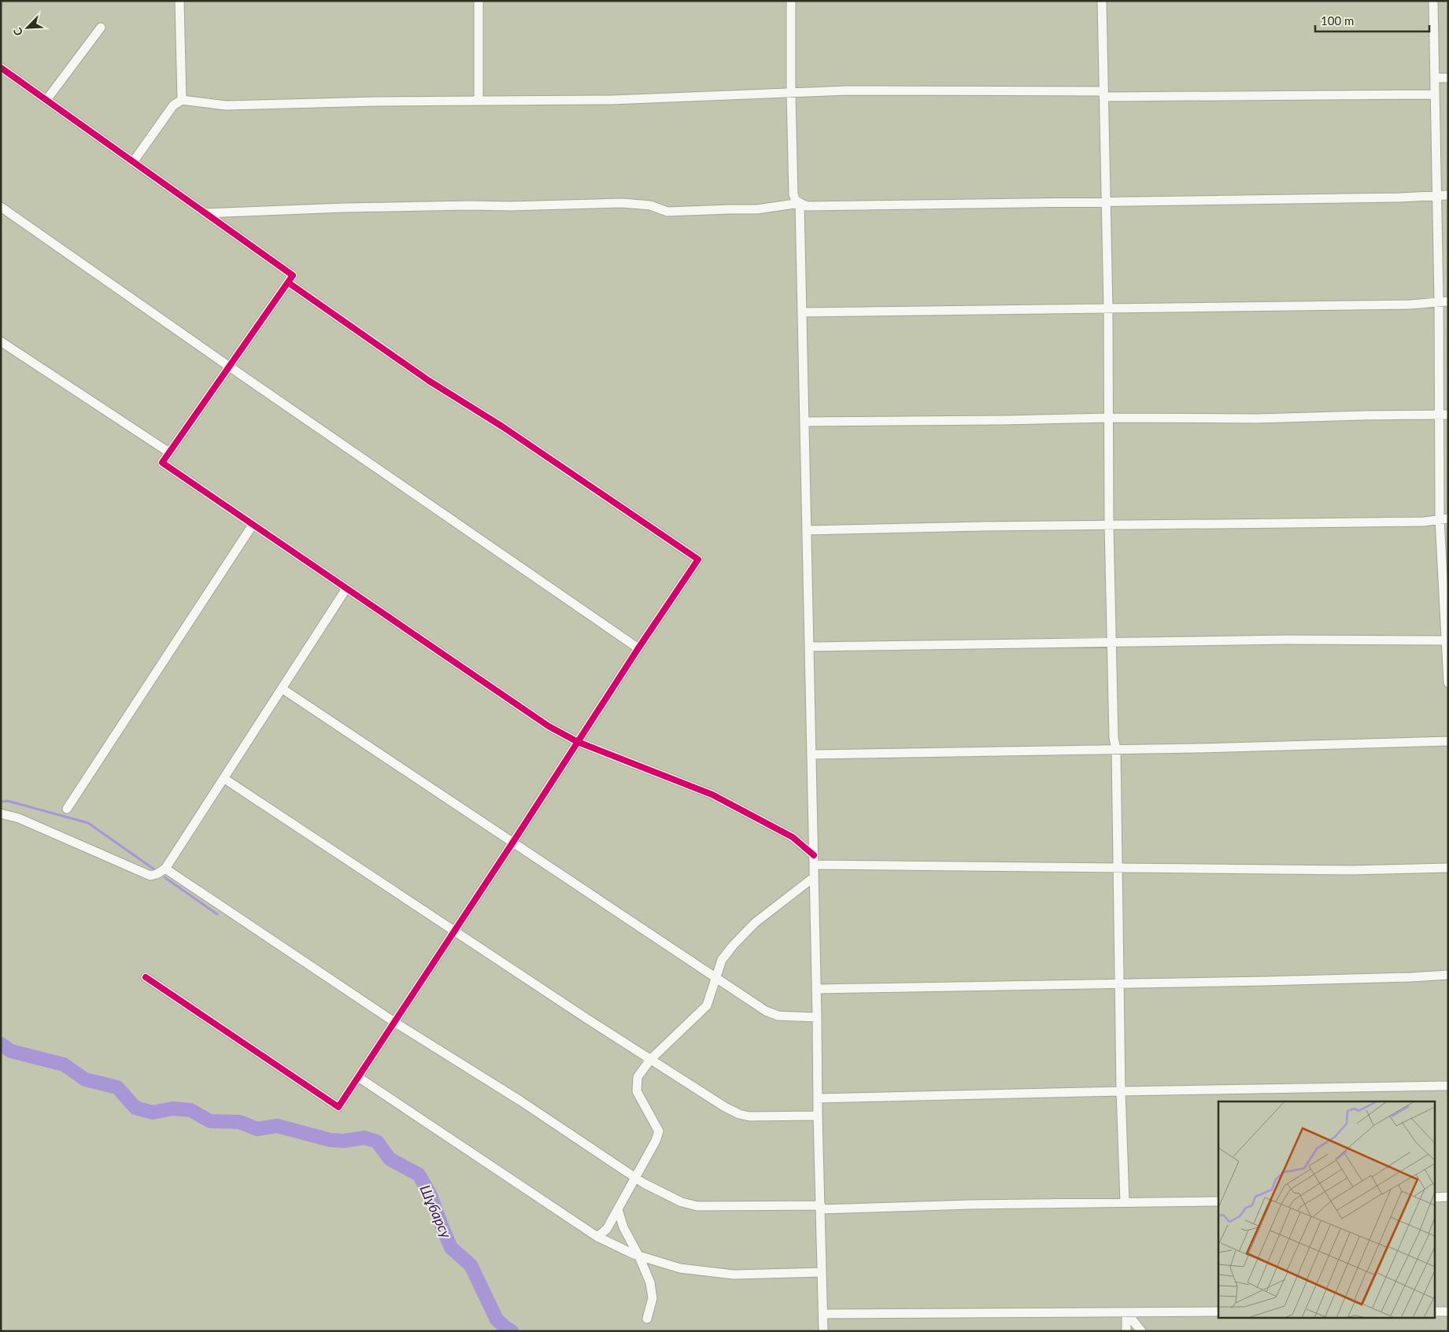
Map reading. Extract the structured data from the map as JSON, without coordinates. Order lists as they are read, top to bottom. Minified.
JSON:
{"water":["Шұбарсу"],"scale_bar":"100 m","north":"bottom left"}
